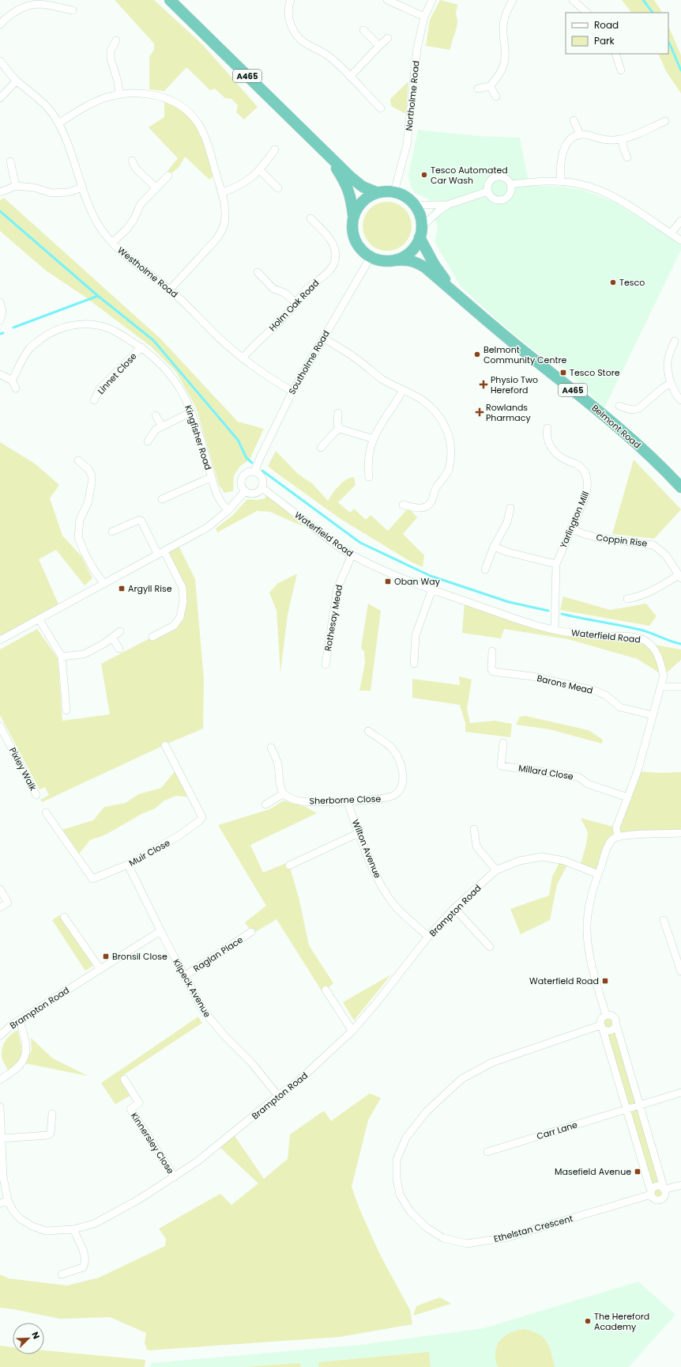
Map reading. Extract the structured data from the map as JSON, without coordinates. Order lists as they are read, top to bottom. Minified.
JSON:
{"streets":{"highway":["A465","Belmont Road"],"street":["Northolme Road","Westholme Road","Holm Oak Road","Southolme Road","Linnet Close","Kingfisher Road","Yarlington Mill","Waterfield Road","Coppin Rise","Rothesay Mead","Barons Mead","Pixley Walk","Millard Close","Sherborne Close","Wilton Avenue","Muir Close","Brampton Road","Raglan Place","Kilpeck Avenue","Carr Lane","Kinnersley Close","Ethelstan Crescent"]},"crossings":[["A465","Northolme Road"],["A465","Southolme Road"],["A465","Belmont Road"],["Northolme Road","Southolme Road"],["Northolme Road","Belmont Road"],["Westholme Road","Holm Oak Road"],["Westholme Road","Southolme Road"],["Southolme Road","Belmont Road"],["Southolme Road","Waterfield Road"],["Linnet Close","Kingfisher Road"],["Yarlington Mill","Waterfield Road"],["Yarlington Mill","Coppin Rise"],["Waterfield Road","Rothesay Mead"],["Waterfield Road","Barons Mead"],["Waterfield Road","Millard Close"],["Sherborne Close","Wilton Avenue"],["Wilton Avenue","Brampton Road"],["Muir Close","Kilpeck Avenue"],["Brampton Road","Kilpeck Avenue"],["Brampton Road","Kinnersley Close"],["Raglan Place","Kilpeck Avenue"]],"places":{"other":["Tesco Automated Car Wash","Tesco","Belmont Community Centre","The Hereford Academy"],"transit":["Tesco Store","Oban Way","Argyll Rise","Bronsil Close","Waterfield Road","Masefield Avenue"],"health":["Physio Two Hereford","Rowlands Pharmacy"]},"legend":["Road","Park"],"north":"top right"}
